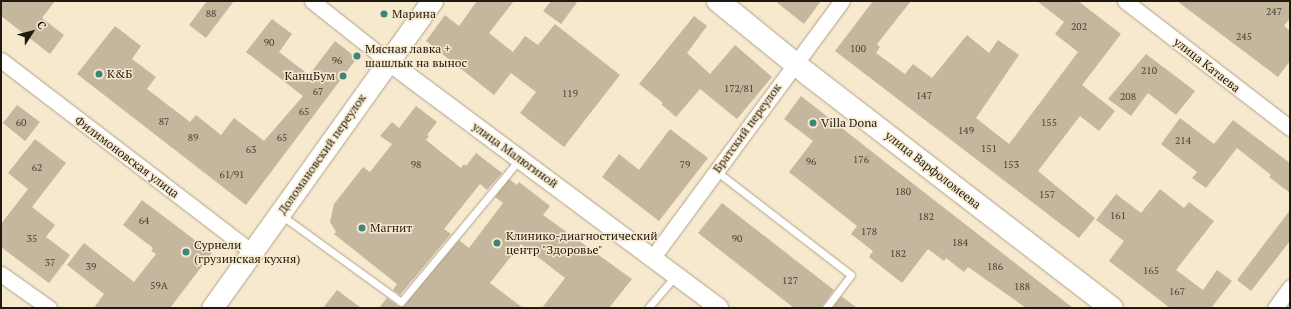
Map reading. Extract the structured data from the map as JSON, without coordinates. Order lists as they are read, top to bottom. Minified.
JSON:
{"streets":{"main road":["Доломановский переулок","улица Варфоломеева"],"street":["улица Катаева","Братский переулок","улица Малюгиной","Филимоновская улица"]},"crossings":[["Братский переулок","улица Малюгиной"],["Братский переулок","улица Варфоломеева"],["Доломановский переулок","улица Малюгиной"],["Доломановский переулок","Филимоновская улица"]],"places":["Марина","Мясная лавка + шашлык на вынос","К&Б","КанцБум","Villa Dona","Магнит","Клинико-диагностический центр \"Здоровье\"","Сурнели (грузинская кухня)"],"house_numbers":["247","88","202","245","90","100","96","210","172/81","67","119","147","208","65","87","60","155","149","89","65","214","151","63","176","96","98","79","153","62","61/91","180","157","161","182","64","178","35","90","184","182","37","39","186","165","127","59А","188","167"],"north":"top right"}
